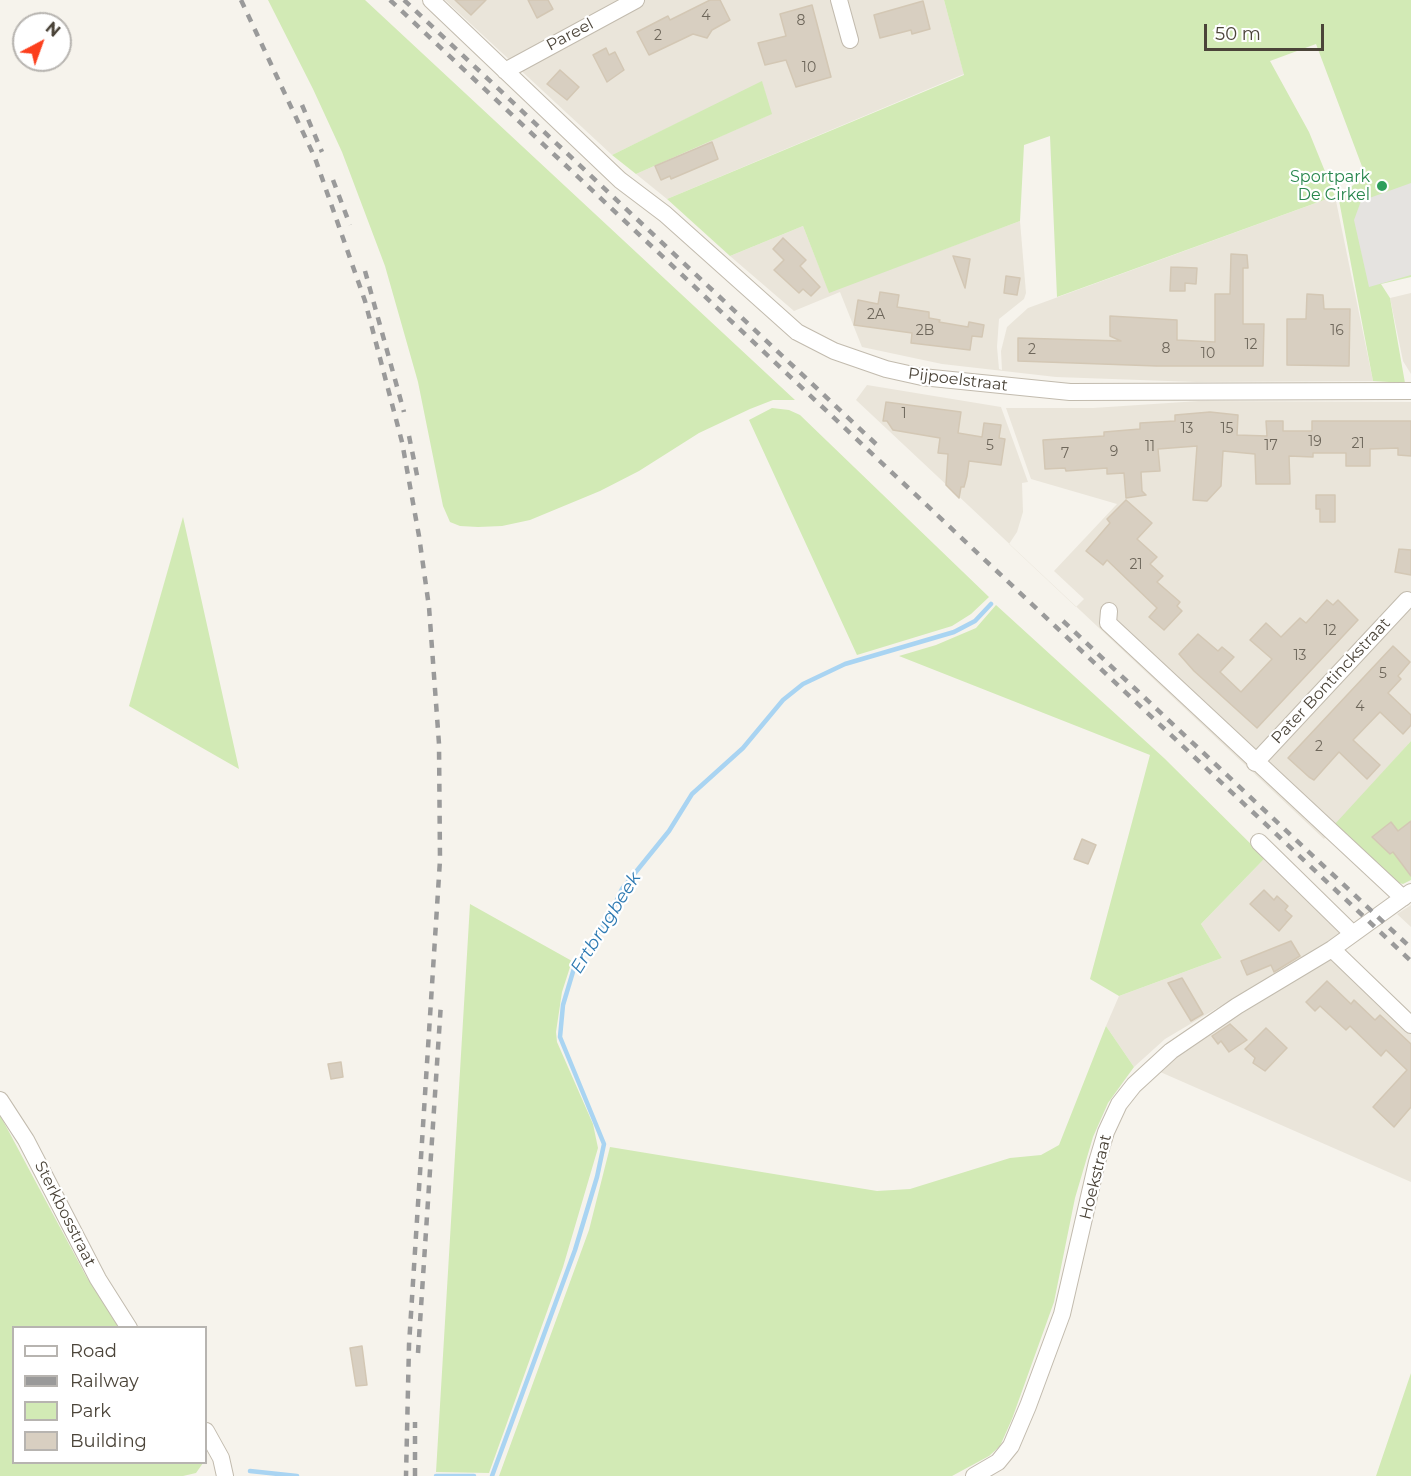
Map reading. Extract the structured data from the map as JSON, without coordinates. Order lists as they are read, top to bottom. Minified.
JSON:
{"streets":{"street":["Pareel","Pijpoelstraat","Pater Bontinckstraat","Hoekstraat","Sterkbosstraat"]},"crossings":[["Pareel","Pijpoelstraat"]],"water":["Ertbrugbeek"],"places":["Sportpark De Cirkel"],"house_numbers":["4","8","2","10","2A","2B","16","12","8","2","10","1","13","15","19","21","5","17","11","9","7","21","12","13","5","4","2"],"legend":["Road","Railway","Park","Building"],"scale_bar":"50 m","north":"top right"}
